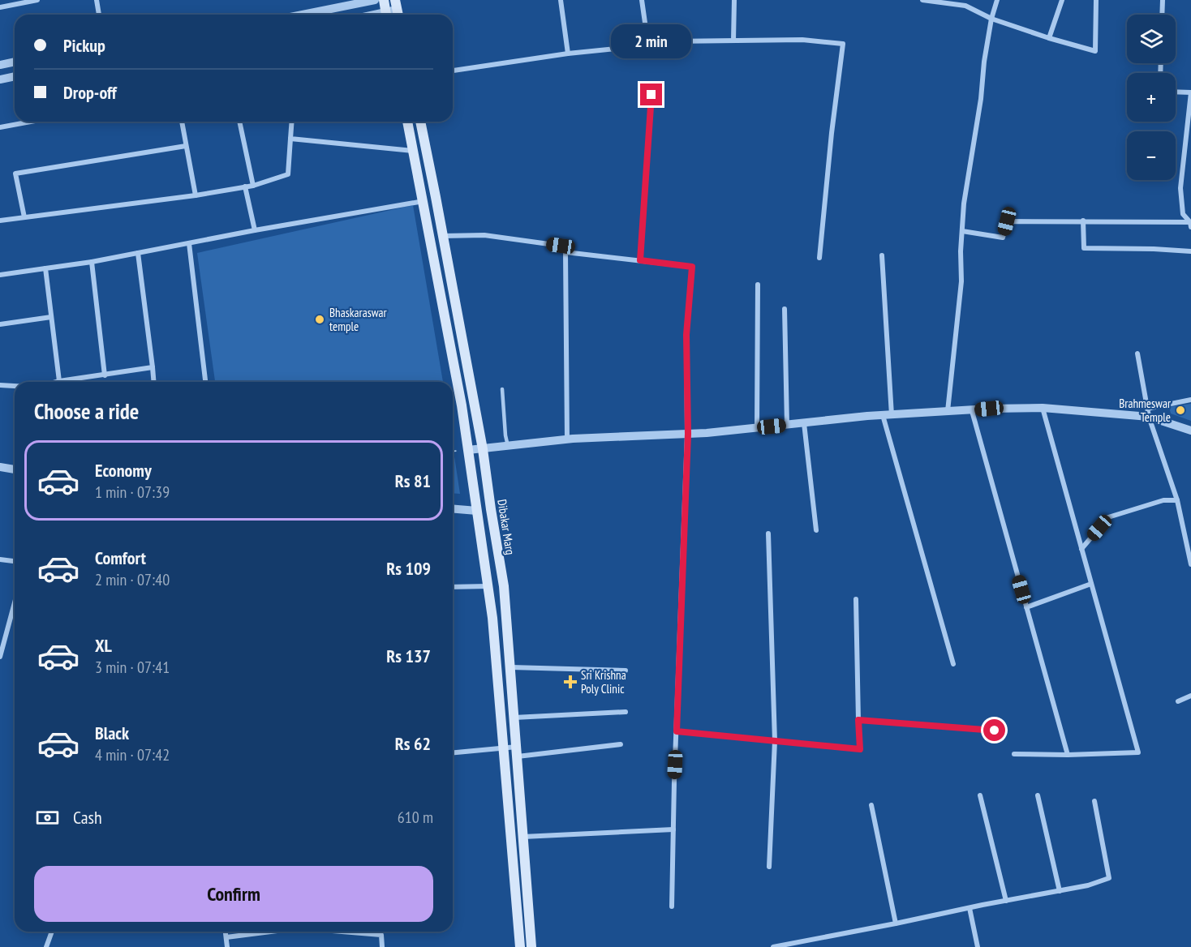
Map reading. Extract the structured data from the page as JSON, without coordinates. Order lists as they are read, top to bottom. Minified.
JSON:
{"streets":{"main road":["Dibakar Marg"]},"places":{"other":["Bhaskaraswar temple","Brahmeswar Temple"],"health":["Sri Krishna Poly Clinic"]},"page":{"map_buttons":["+","−"],"banner":["Pickup","Drop-off"],"bubble":"2 min","heading":"Choose a ride","list":[{"name":"Economy","note":"1 min · 07:39","value":"Rs 81"},{"name":"Comfort","note":"2 min · 07:40","value":"Rs 109"},{"name":"XL","note":"3 min · 07:41","value":"Rs 137"},{"name":"Black","note":"4 min · 07:42","value":"Rs 62"}],"pay":["Cash","610 m"],"buttons":"Confirm"}}
